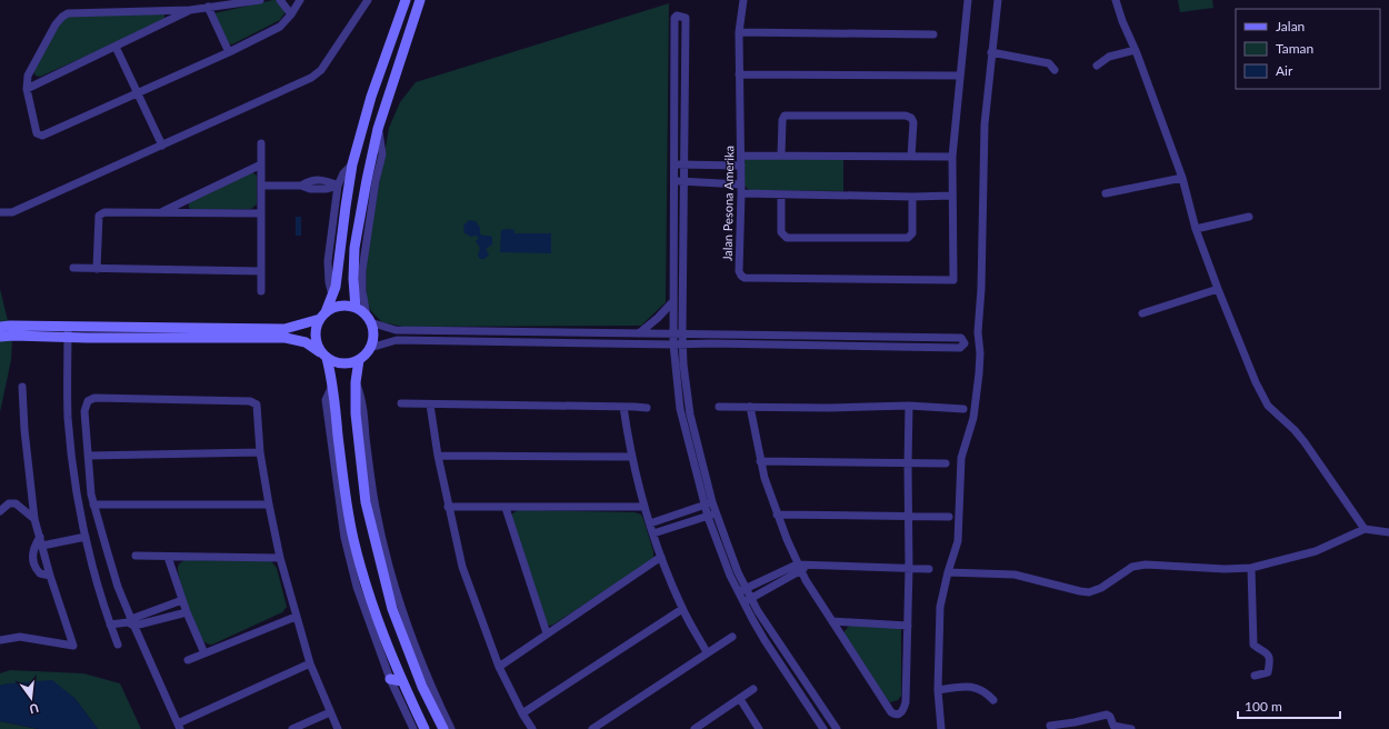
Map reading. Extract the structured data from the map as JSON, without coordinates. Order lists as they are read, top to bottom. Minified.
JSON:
{"streets":{"street":["Jalan Pesona Amerika"]},"legend":["Jalan","Taman","Air"],"scale_bar":"100 m","north":"bottom"}
